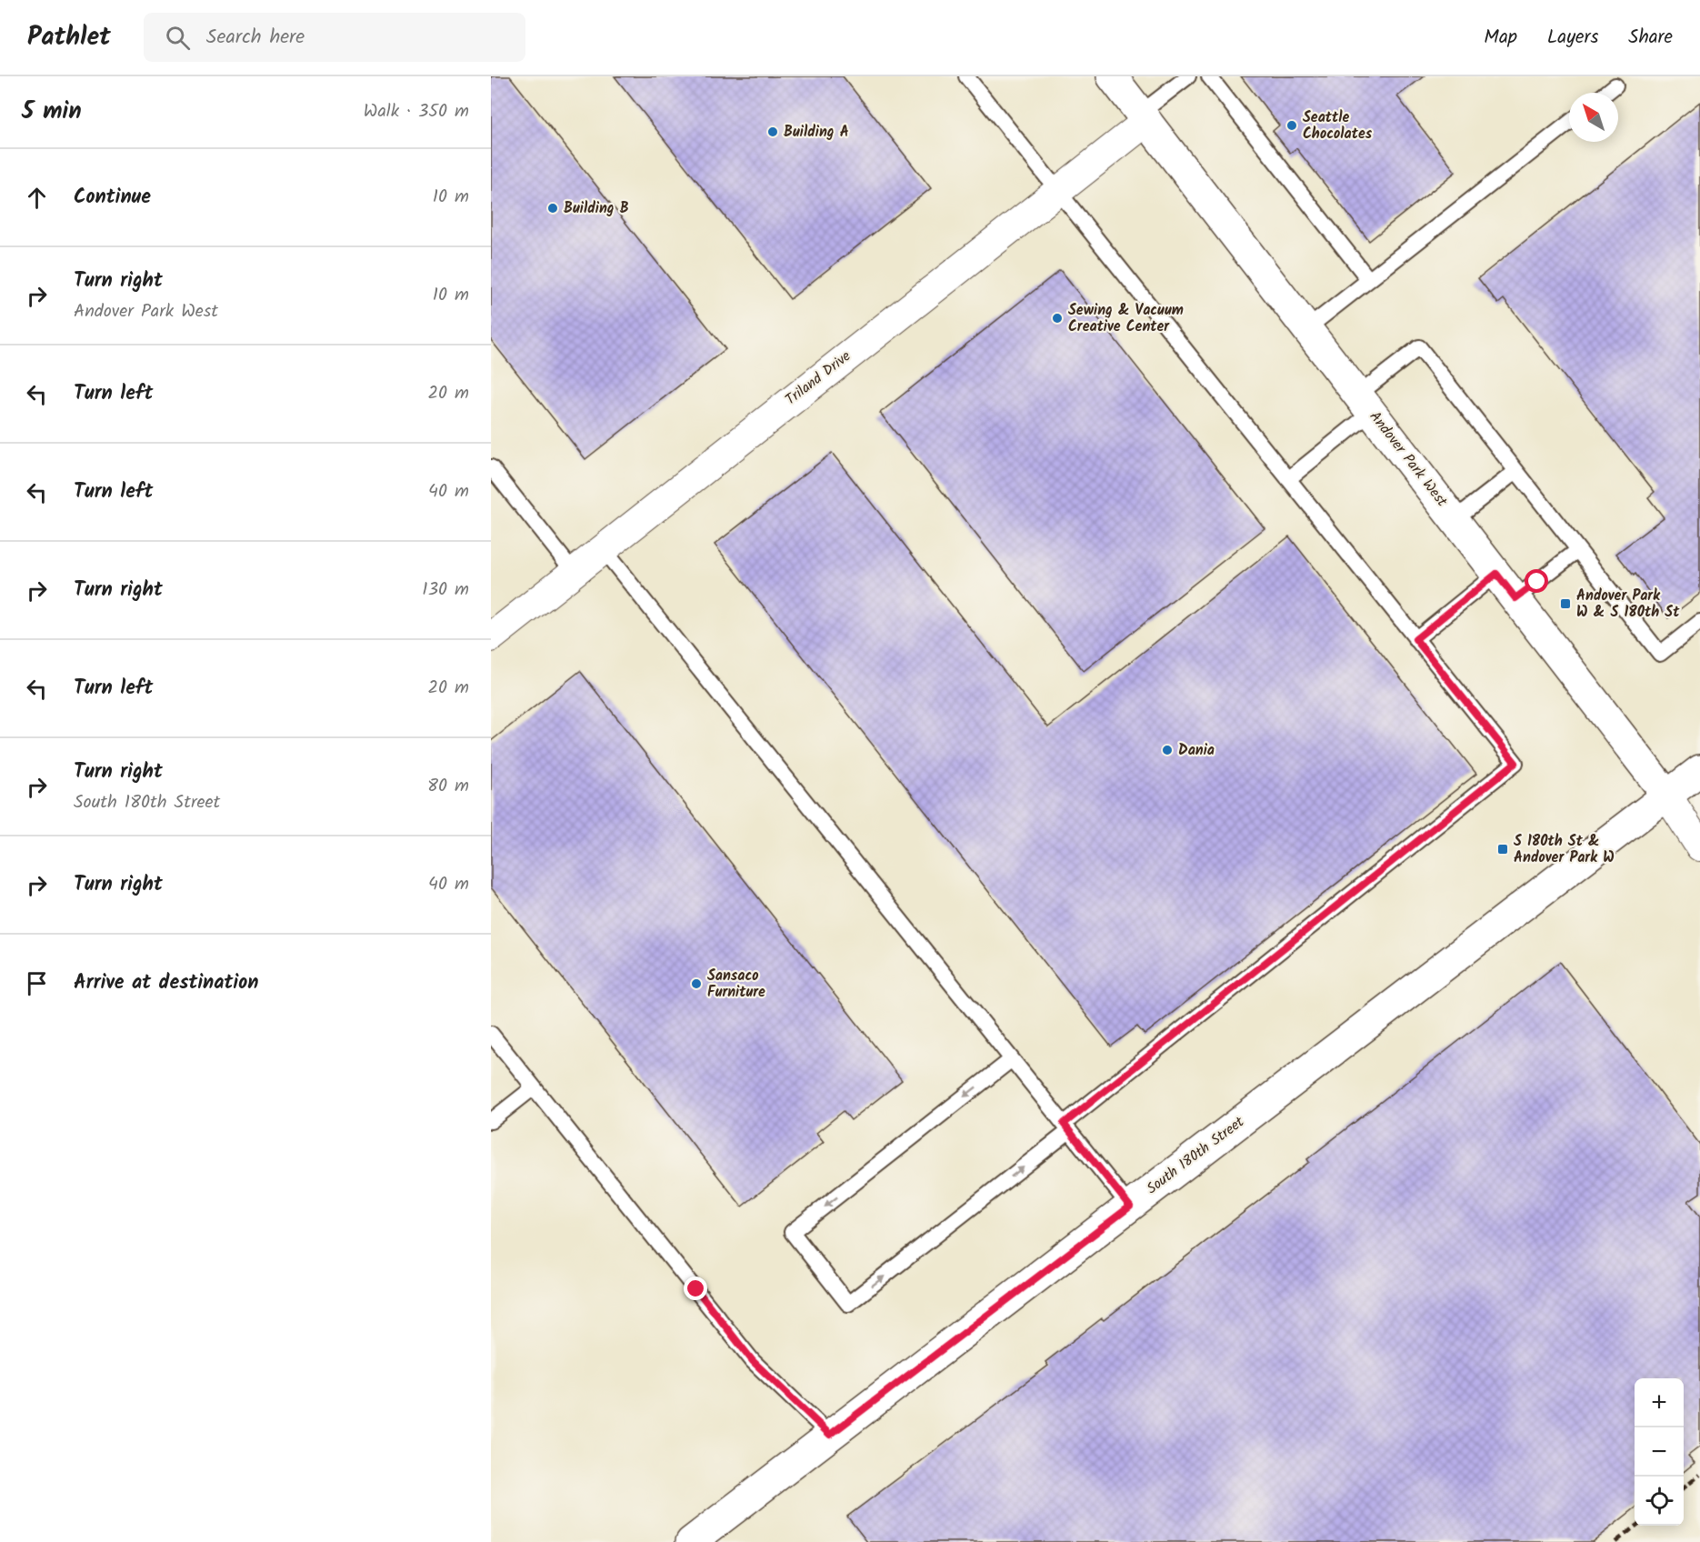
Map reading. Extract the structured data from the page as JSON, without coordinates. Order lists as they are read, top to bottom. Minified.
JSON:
{"streets":{"main road":["Andover Park West","South 180th Street"],"street":["Triland Drive"]},"crossings":[["Triland Drive","Andover Park West"],["Andover Park West","South 180th Street"]],"places":{"other":["Seattle Chocolates","Building A","Building B","Sewing & Vacuum Creative Center","Dania","Sansaco Furniture"],"transit":["Andover Park W & S 180th St","S 180th St & Andover Park W"]},"north":"top left","page":{"header":"Pathlet","search":"Search here","nav":["Map","Layers","Share"],"heading":["5 min","Walk · 350 m"],"list":[["Continue","10 m"],["Turn right","Andover Park West","10 m"],["Turn left","20 m"],["Turn left","40 m"],["Turn right","130 m"],["Turn left","20 m"],["Turn right","South 180th Street","80 m"],["Turn right","40 m"],"Arrive at destination"],"map_buttons":["+","−"]}}
